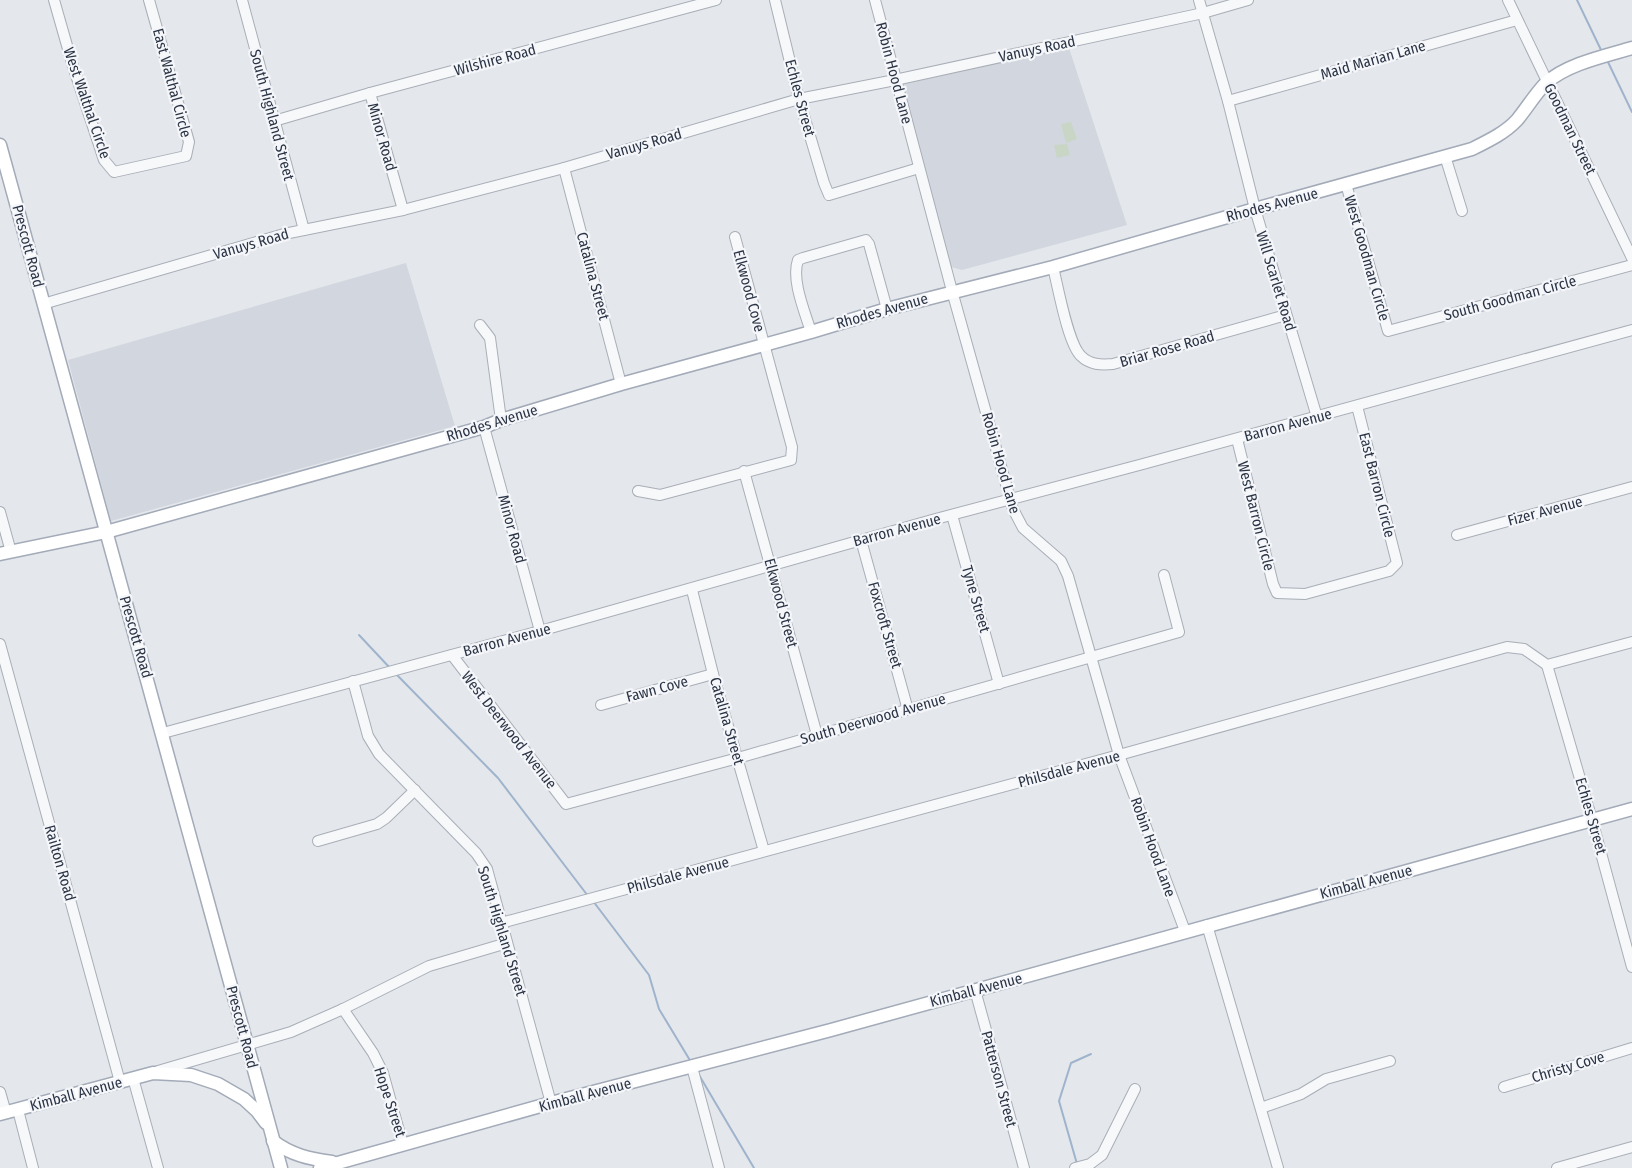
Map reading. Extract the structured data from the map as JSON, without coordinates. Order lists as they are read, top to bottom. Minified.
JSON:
{"streets":{"main road":["Rhodes Avenue","Prescott Road","Kimball Avenue"],"street":["Vanuys Road","Wilshire Road","Maid Marian Lane","Robin Hood Lane","East Walthal Circle","Echles Street","West Walthal Circle","South Highland Street","Goodman Street","Minor Road","West Goodman Circle","Catalina Street","Will Scarlet Road","Elkwood Cove","South Goodman Circle","Briar Rose Road","Barron Avenue","East Barron Circle","Fizer Avenue","West Barron Circle","Tyne Street","Elkwood Street","Foxcroft Street","Fawn Cove","South Deerwood Avenue","West Deerwood Avenue","Philsdale Avenue","Railton Road","Christy Cove","Patterson Street","Hope Street"]},"crossings":[["Vanuys Road","Robin Hood Lane"],["Vanuys Road","Echles Street"],["Vanuys Road","South Highland Street"],["Vanuys Road","Minor Road"],["Vanuys Road","Prescott Road"],["Vanuys Road","Catalina Street"],["Vanuys Road","Will Scarlet Road"],["Wilshire Road","South Highland Street"],["Wilshire Road","Minor Road"],["Maid Marian Lane","Goodman Street"],["Maid Marian Lane","Will Scarlet Road"],["Robin Hood Lane","Echles Street"],["Robin Hood Lane","Rhodes Avenue"],["Robin Hood Lane","Barron Avenue"],["Robin Hood Lane","South Deerwood Avenue"],["Robin Hood Lane","Philsdale Avenue"],["Robin Hood Lane","Kimball Avenue"],["East Walthal Circle","West Walthal Circle"],["Echles Street","Philsdale Avenue"],["Echles Street","Kimball Avenue"],["South Highland Street","Barron Avenue"],["South Highland Street","Philsdale Avenue"],["South Highland Street","Kimball Avenue"],["Goodman Street","Rhodes Avenue"],["Minor Road","Rhodes Avenue"],["Minor Road","Barron Avenue"],["Rhodes Avenue","Prescott Road"],["Rhodes Avenue","West Goodman Circle"],["Rhodes Avenue","Catalina Street"],["Rhodes Avenue","Will Scarlet Road"],["Rhodes Avenue","Elkwood Cove"],["Rhodes Avenue","Briar Rose Road"],["Prescott Road","Barron Avenue"],["Prescott Road","Kimball Avenue"],["West Goodman Circle","South Goodman Circle"],["Catalina Street","Barron Avenue"],["Catalina Street","Fawn Cove"],["Catalina Street","South Deerwood Avenue"],["Catalina Street","Philsdale Avenue"],["Will Scarlet Road","Briar Rose Road"],["Will Scarlet Road","Barron Avenue"],["Barron Avenue","East Barron Circle"],["Barron Avenue","West Barron Circle"],["Barron Avenue","Tyne Street"],["Barron Avenue","Elkwood Street"],["Barron Avenue","Foxcroft Street"],["Barron Avenue","West Deerwood Avenue"],["East Barron Circle","West Barron Circle"],["Tyne Street","South Deerwood Avenue"],["Elkwood Street","South Deerwood Avenue"],["Foxcroft Street","South Deerwood Avenue"],["South Deerwood Avenue","West Deerwood Avenue"],["Railton Road","Kimball Avenue"],["Kimball Avenue","Patterson Street"],["Kimball Avenue","Hope Street"]]}
